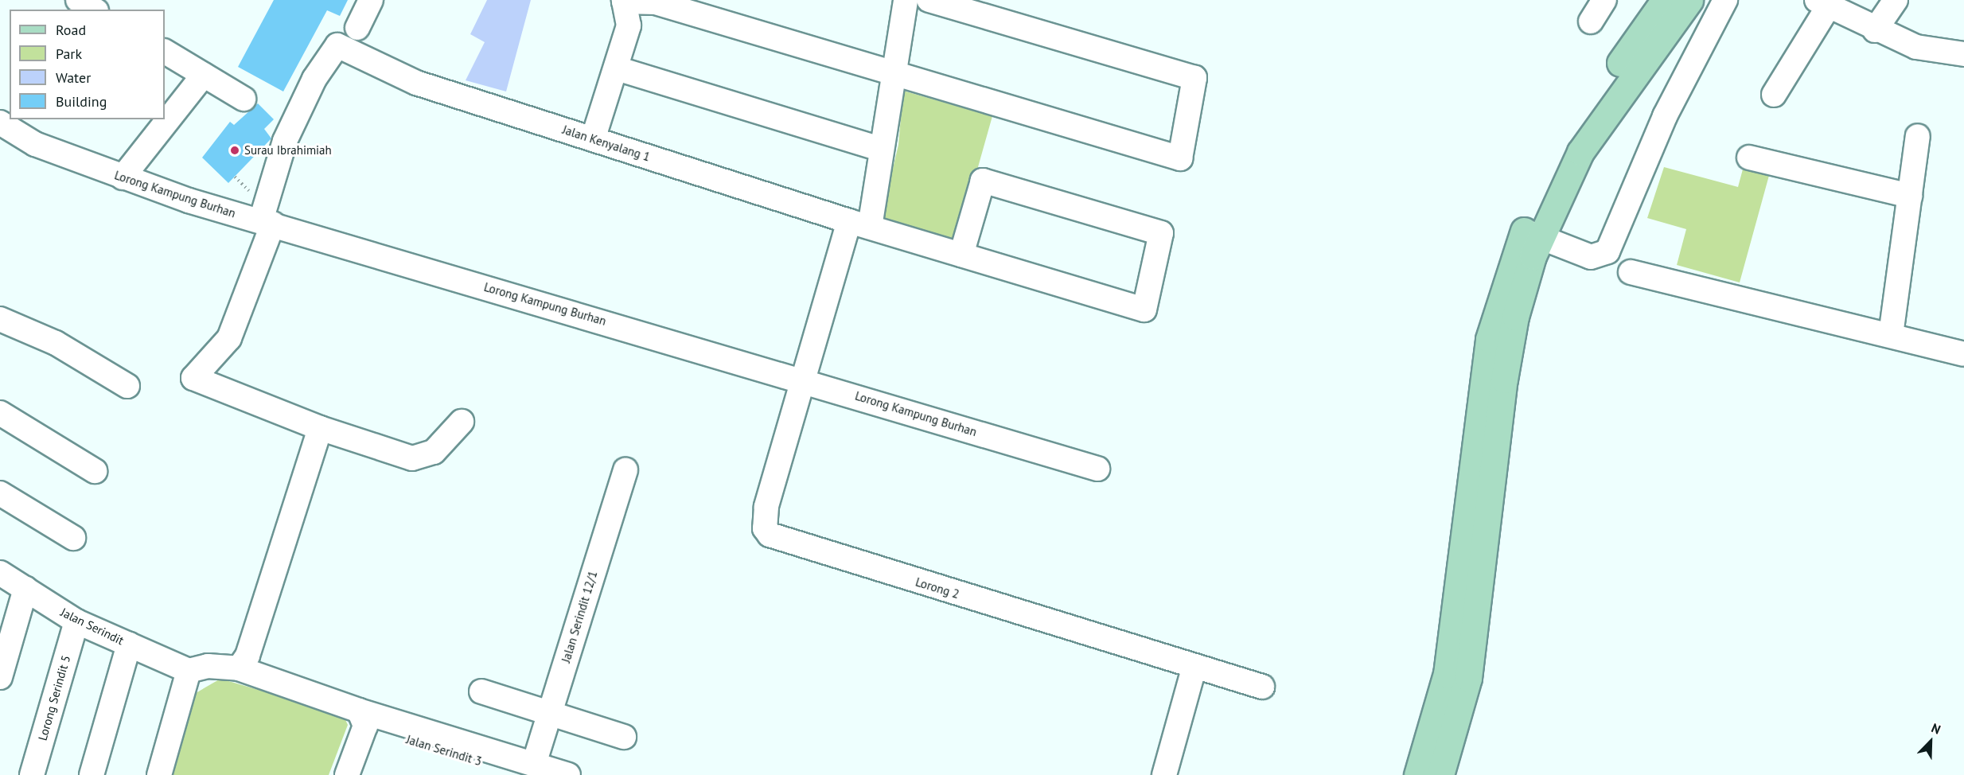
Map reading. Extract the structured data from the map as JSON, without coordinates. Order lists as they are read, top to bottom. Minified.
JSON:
{"streets":{"street":["Jalan Kenyalang 1","Lorong Kampung Burhan","Lorong 2","Jalan Serindit 12/1","Jalan Serindit","Lorong Serindit 5"]},"crossings":[["Jalan Kenyalang 1","Lorong Kampung Burhan"],["Jalan Kenyalang 1","Lorong 2"],["Lorong Kampung Burhan","Lorong 2"],["Jalan Serindit","Lorong Serindit 5"]],"places":["Surau Ibrahimiah"],"legend":["Road","Park","Water","Building"],"north":"top right"}
